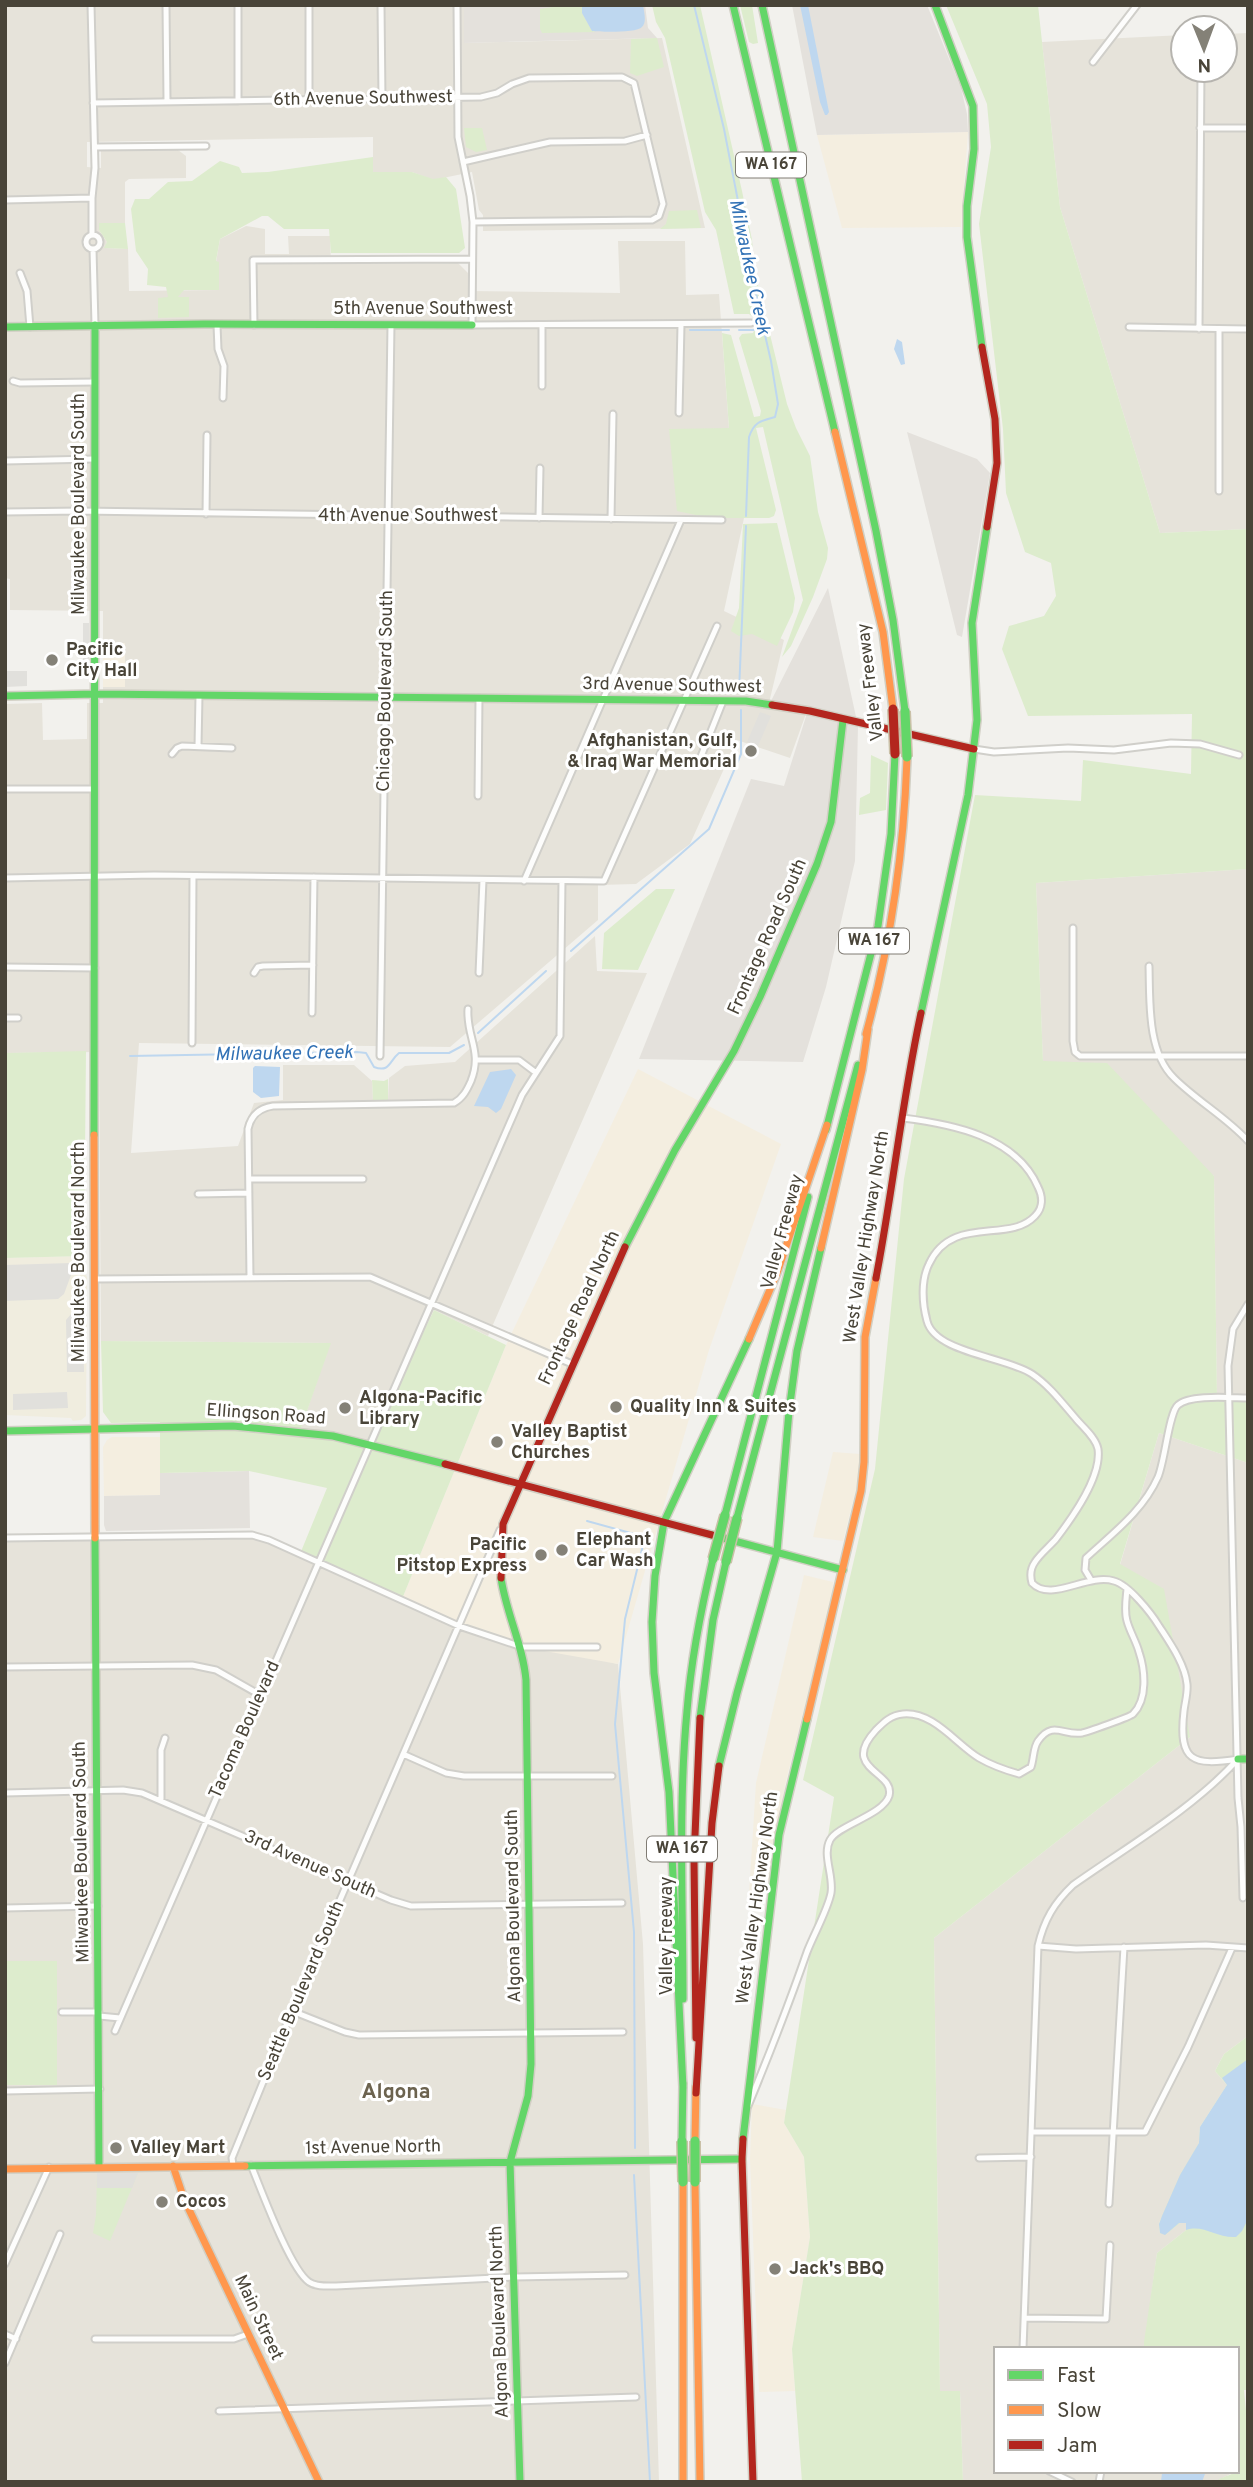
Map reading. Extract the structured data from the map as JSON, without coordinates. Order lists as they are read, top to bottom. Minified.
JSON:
{"streets":{"main road":["WA 167","5th Avenue Southwest","Milwaukee Boulevard South","Valley Freeway","3rd Avenue Southwest","Frontage Road South","West Valley Highway North","Milwaukee Boulevard North","Frontage Road North","Ellingson Road","Algona Boulevard South","1st Avenue North","Main Street","Algona Boulevard North"],"street":["6th Avenue Southwest","4th Avenue Southwest","Chicago Boulevard South","Tacoma Boulevard","3rd Avenue South","Seattle Boulevard South"]},"crossings":[["6th Avenue Southwest","Milwaukee Boulevard South"],["5th Avenue Southwest","Milwaukee Boulevard South"],["5th Avenue Southwest","Chicago Boulevard South"],["Milwaukee Boulevard South","4th Avenue Southwest"],["Milwaukee Boulevard South","3rd Avenue Southwest"],["Milwaukee Boulevard South","Milwaukee Boulevard North"],["Milwaukee Boulevard South","3rd Avenue South"],["Milwaukee Boulevard South","1st Avenue North"],["4th Avenue Southwest","Chicago Boulevard South"],["3rd Avenue Southwest","Chicago Boulevard South"],["3rd Avenue Southwest","Frontage Road South"],["3rd Avenue Southwest","West Valley Highway North"],["Frontage Road South","Frontage Road North"],["West Valley Highway North","Ellingson Road"],["West Valley Highway North","1st Avenue North"],["Milwaukee Boulevard North","Ellingson Road"],["Frontage Road North","Ellingson Road"],["Frontage Road North","Algona Boulevard South"],["Frontage Road North","Seattle Boulevard South"],["Ellingson Road","Tacoma Boulevard"],["Tacoma Boulevard","3rd Avenue South"],["3rd Avenue South","Algona Boulevard South"],["3rd Avenue South","Seattle Boulevard South"],["Algona Boulevard South","Seattle Boulevard South"],["Algona Boulevard South","1st Avenue North"],["Algona Boulevard South","Algona Boulevard North"],["Seattle Boulevard South","1st Avenue North"],["1st Avenue North","Main Street"],["1st Avenue North","Algona Boulevard North"]],"districts":["Algona"],"water":["Milwaukee Creek"],"places":["Pacific City Hall","Afghanistan, Gulf, & Iraq War Memorial","Quality Inn & Suites","Algona-Pacific Library","Valley Baptist Churches","Elephant Car Wash","Pacific Pitstop Express","Valley Mart","Cocos","Jack's BBQ"],"legend":["Fast","Slow","Jam"],"north":"bottom"}
